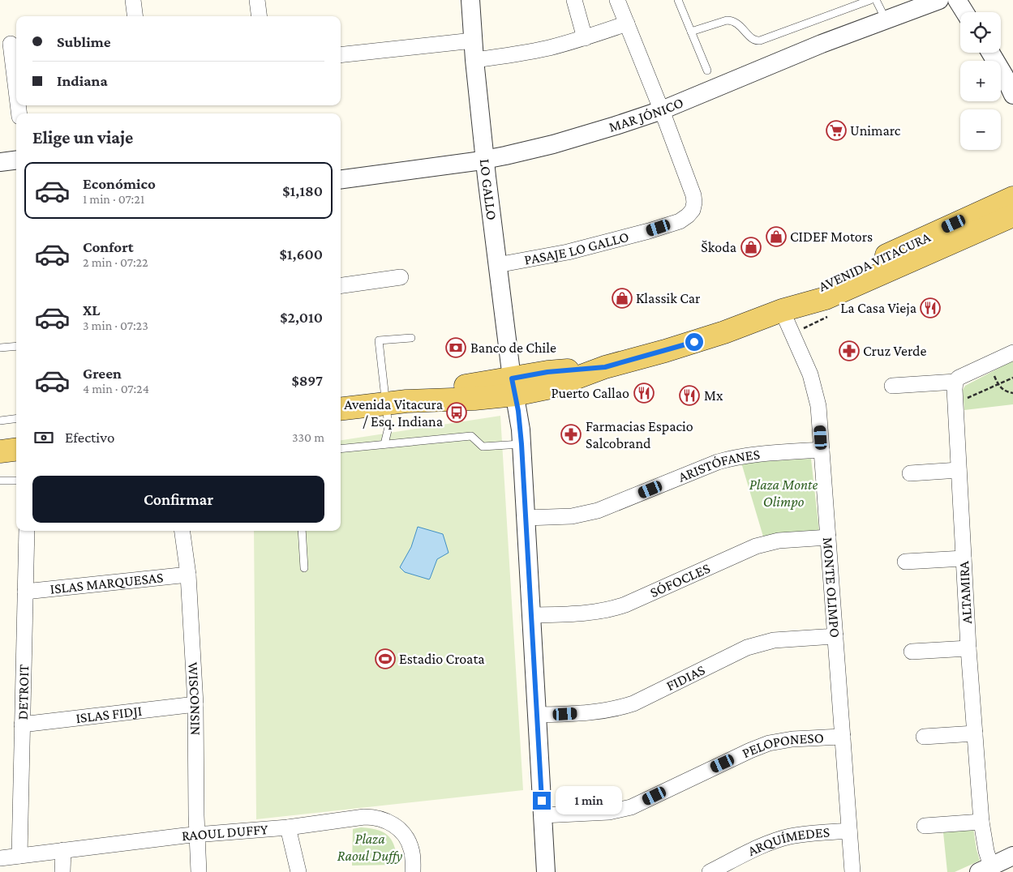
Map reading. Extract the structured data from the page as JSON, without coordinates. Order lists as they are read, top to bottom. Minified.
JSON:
{"streets":{"main road":["AVENIDA VITACURA"],"street":["MAR JÓNICO","LO GALLO","PASAJE LO GALLO","ARISTÓFANES","SÓFOCLES","ISLAS MARQUESAS","MONTE OLIMPO","ALTAMIRA","FIDIAS","DETROIT","WISCONSIN","ISLAS FIDJI","PELOPONESO","RAOUL DUFFY","ARQUÍMEDES"]},"crossings":[["MAR JÓNICO","LO GALLO"],["MAR JÓNICO","PASAJE LO GALLO"],["LO GALLO","PASAJE LO GALLO"],["LO GALLO","AVENIDA VITACURA"],["LO GALLO","ARISTÓFANES"],["LO GALLO","SÓFOCLES"],["LO GALLO","FIDIAS"],["LO GALLO","PELOPONESO"],["AVENIDA VITACURA","MONTE OLIMPO"],["ARISTÓFANES","MONTE OLIMPO"],["SÓFOCLES","MONTE OLIMPO"],["ISLAS MARQUESAS","DETROIT"],["ISLAS MARQUESAS","WISCONSIN"],["MONTE OLIMPO","FIDIAS"],["MONTE OLIMPO","PELOPONESO"],["MONTE OLIMPO","ARQUÍMEDES"],["DETROIT","ISLAS FIDJI"],["DETROIT","RAOUL DUFFY"],["WISCONSIN","ISLAS FIDJI"],["WISCONSIN","RAOUL DUFFY"]],"parks":["Plaza Monte Olimpo","Plaza Raoul Duffy"],"places":{"supermarket":["Unimarc"],"shop":["CIDEF Motors","Škoda","Klassik Car"],"restaurant":["La Casa Vieja","Puerto Callao","Mx"],"bank":["Banco de Chile"],"pharmacy":["Cruz Verde","Farmacias Espacio Salcobrand"],"bus stop":["Avenida Vitacura / Esq. Indiana"],"sports":["Estadio Croata"]},"page":{"map_buttons":["+","−"],"banner":["Sublime","Indiana"],"heading":"Elige un viaje","list":[{"name":"Económico","note":"1 min · 07:21","value":"$1,180"},{"name":"Confort","note":"2 min · 07:22","value":"$1,600"},{"name":"XL","note":"3 min · 07:23","value":"$2,010"},{"name":"Green","note":"4 min · 07:24","value":"$897"}],"pay":["Efectivo","330 m"],"buttons":"Confirmar","bubble":"1 min"}}
